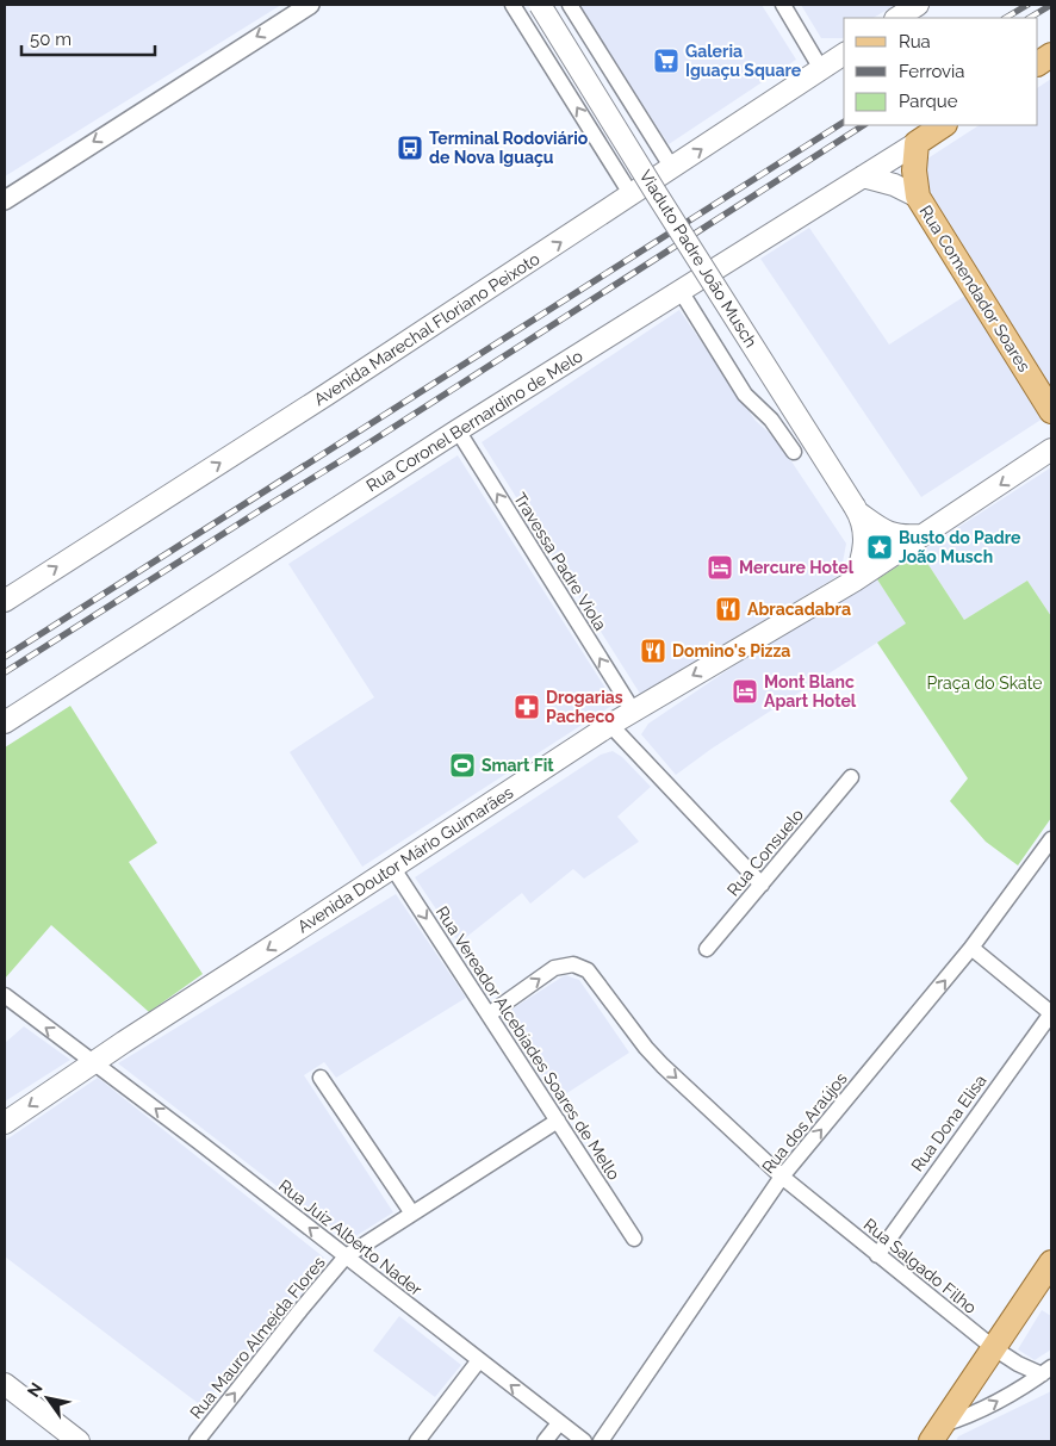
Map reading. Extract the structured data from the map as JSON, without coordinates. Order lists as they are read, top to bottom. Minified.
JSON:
{"streets":{"main road":["Viaduto Padre João Musch","Rua Comendador Soares","Avenida Marechal Floriano Peixoto","Rua Coronel Bernardino de Melo","Avenida Doutor Mário Guimarães"],"street":["Travessa Padre Viola","Rua Consuelo","Rua Vereador Alcebíades Soares de Mello","Rua dos Araújos","Rua Dona Elisa","Rua Juiz Alberto Nader","Rua Salgado Filho","Rua Mauro Almeida Flores"]},"crossings":[["Viaduto Padre João Musch","Avenida Doutor Mário Guimarães"],["Rua Comendador Soares","Rua Coronel Bernardino de Melo"],["Rua Coronel Bernardino de Melo","Travessa Padre Viola"],["Travessa Padre Viola","Avenida Doutor Mário Guimarães"],["Avenida Doutor Mário Guimarães","Rua Vereador Alcebíades Soares de Mello"],["Avenida Doutor Mário Guimarães","Rua Juiz Alberto Nader"],["Rua Vereador Alcebíades Soares de Mello","Rua Salgado Filho"],["Rua Vereador Alcebíades Soares de Mello","Rua Mauro Almeida Flores"],["Rua dos Araújos","Rua Salgado Filho"],["Rua Dona Elisa","Rua Salgado Filho"],["Rua Juiz Alberto Nader","Rua Mauro Almeida Flores"]],"one_way":["Avenida Marechal Floriano Peixoto","Travessa Padre Viola","Avenida Doutor Mário Guimarães","Rua Vereador Alcebíades Soares de Mello","Rua dos Araújos","Rua Juiz Alberto Nader","Rua Salgado Filho","Rua Mauro Almeida Flores"],"parks":["Praça do Skate"],"places":{"supermarket":["Galeria Iguaçu Square"],"bus stop":["Terminal Rodoviário de Nova Iguaçu"],"place":["Busto do Padre João Musch"],"hotel":["Mercure Hotel","Mont Blanc Apart Hotel"],"restaurant":["Abracadabra","Domino's Pizza"],"pharmacy":["Drogarias Pacheco"],"sports":["Smart Fit"]},"legend":["Rua","Ferrovia","Parque"],"scale_bar":"50 m","north":"top left"}
